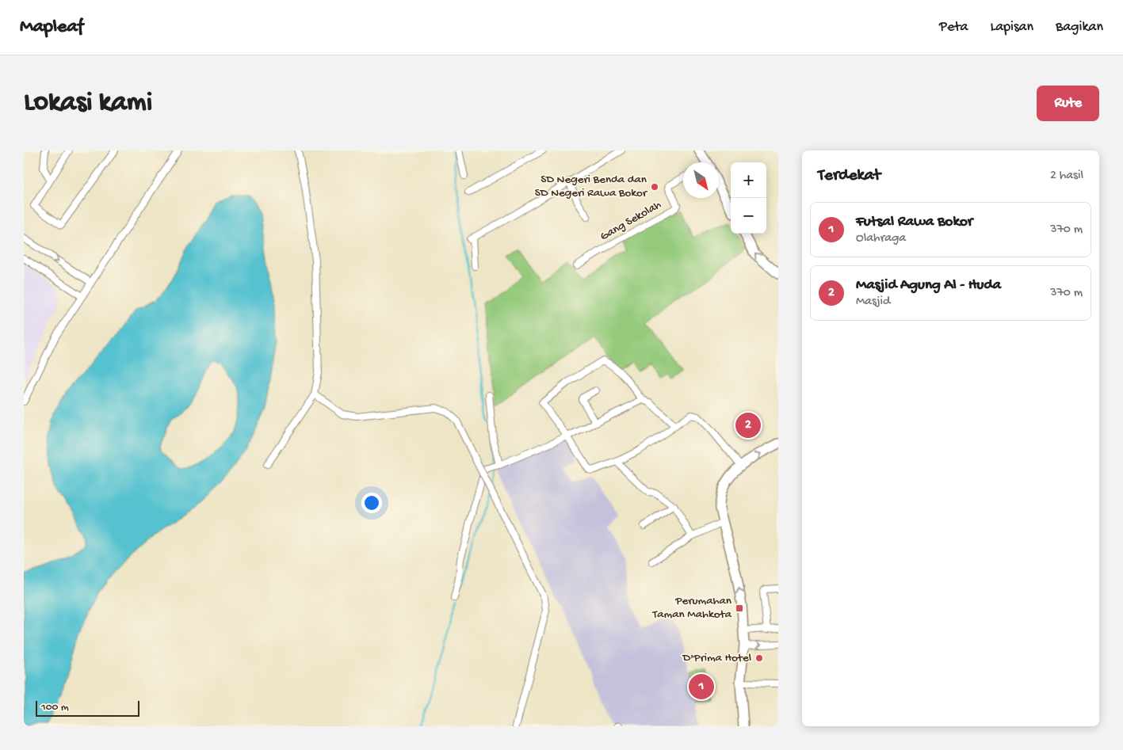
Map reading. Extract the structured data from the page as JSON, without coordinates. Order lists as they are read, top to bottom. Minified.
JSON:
{"streets":{"street":["Gang Sekolah"]},"places":{"other":["SD Negeri Benda dan SD Negeri Rawa Bokor","D'Prima Hotel"],"transit":["Perumahan Taman Mahkota"]},"scale_bar":"100 m","north":"bottom right","page":{"header":"Mapleaf","nav":["Peta","Lapisan","Bagikan"],"buttons":"Rute","title":"Lokasi kami","heading":["Terdekat","2 hasil"],"map_buttons":["+","−"],"list":[{"mark":"1","name":"Futsal Rawa Bokor","note":"Olahraga","value":"370 m"},{"mark":"2","name":"Masjid Agung Al - Huda","note":"Masjid","value":"370 m"}],"pins":["2","1"],"scale":"100 m"}}
